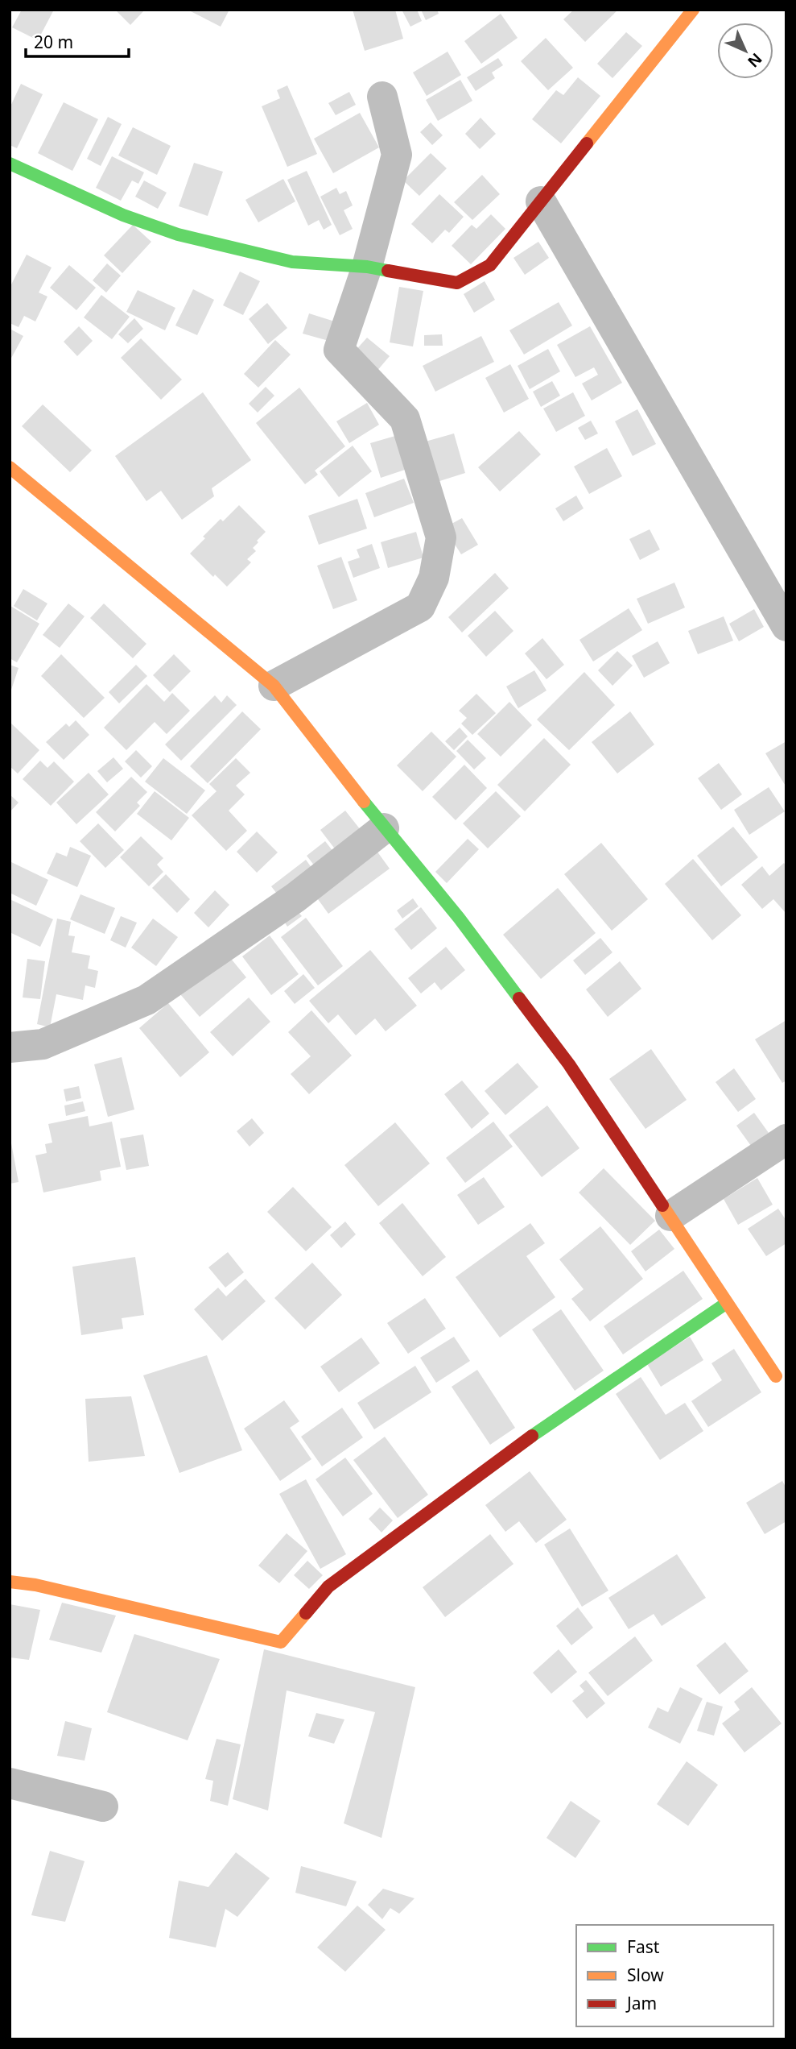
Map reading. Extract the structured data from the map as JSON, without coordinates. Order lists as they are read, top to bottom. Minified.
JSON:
{"legend":["Fast","Slow","Jam"],"scale_bar":"20 m","north":"bottom right"}
